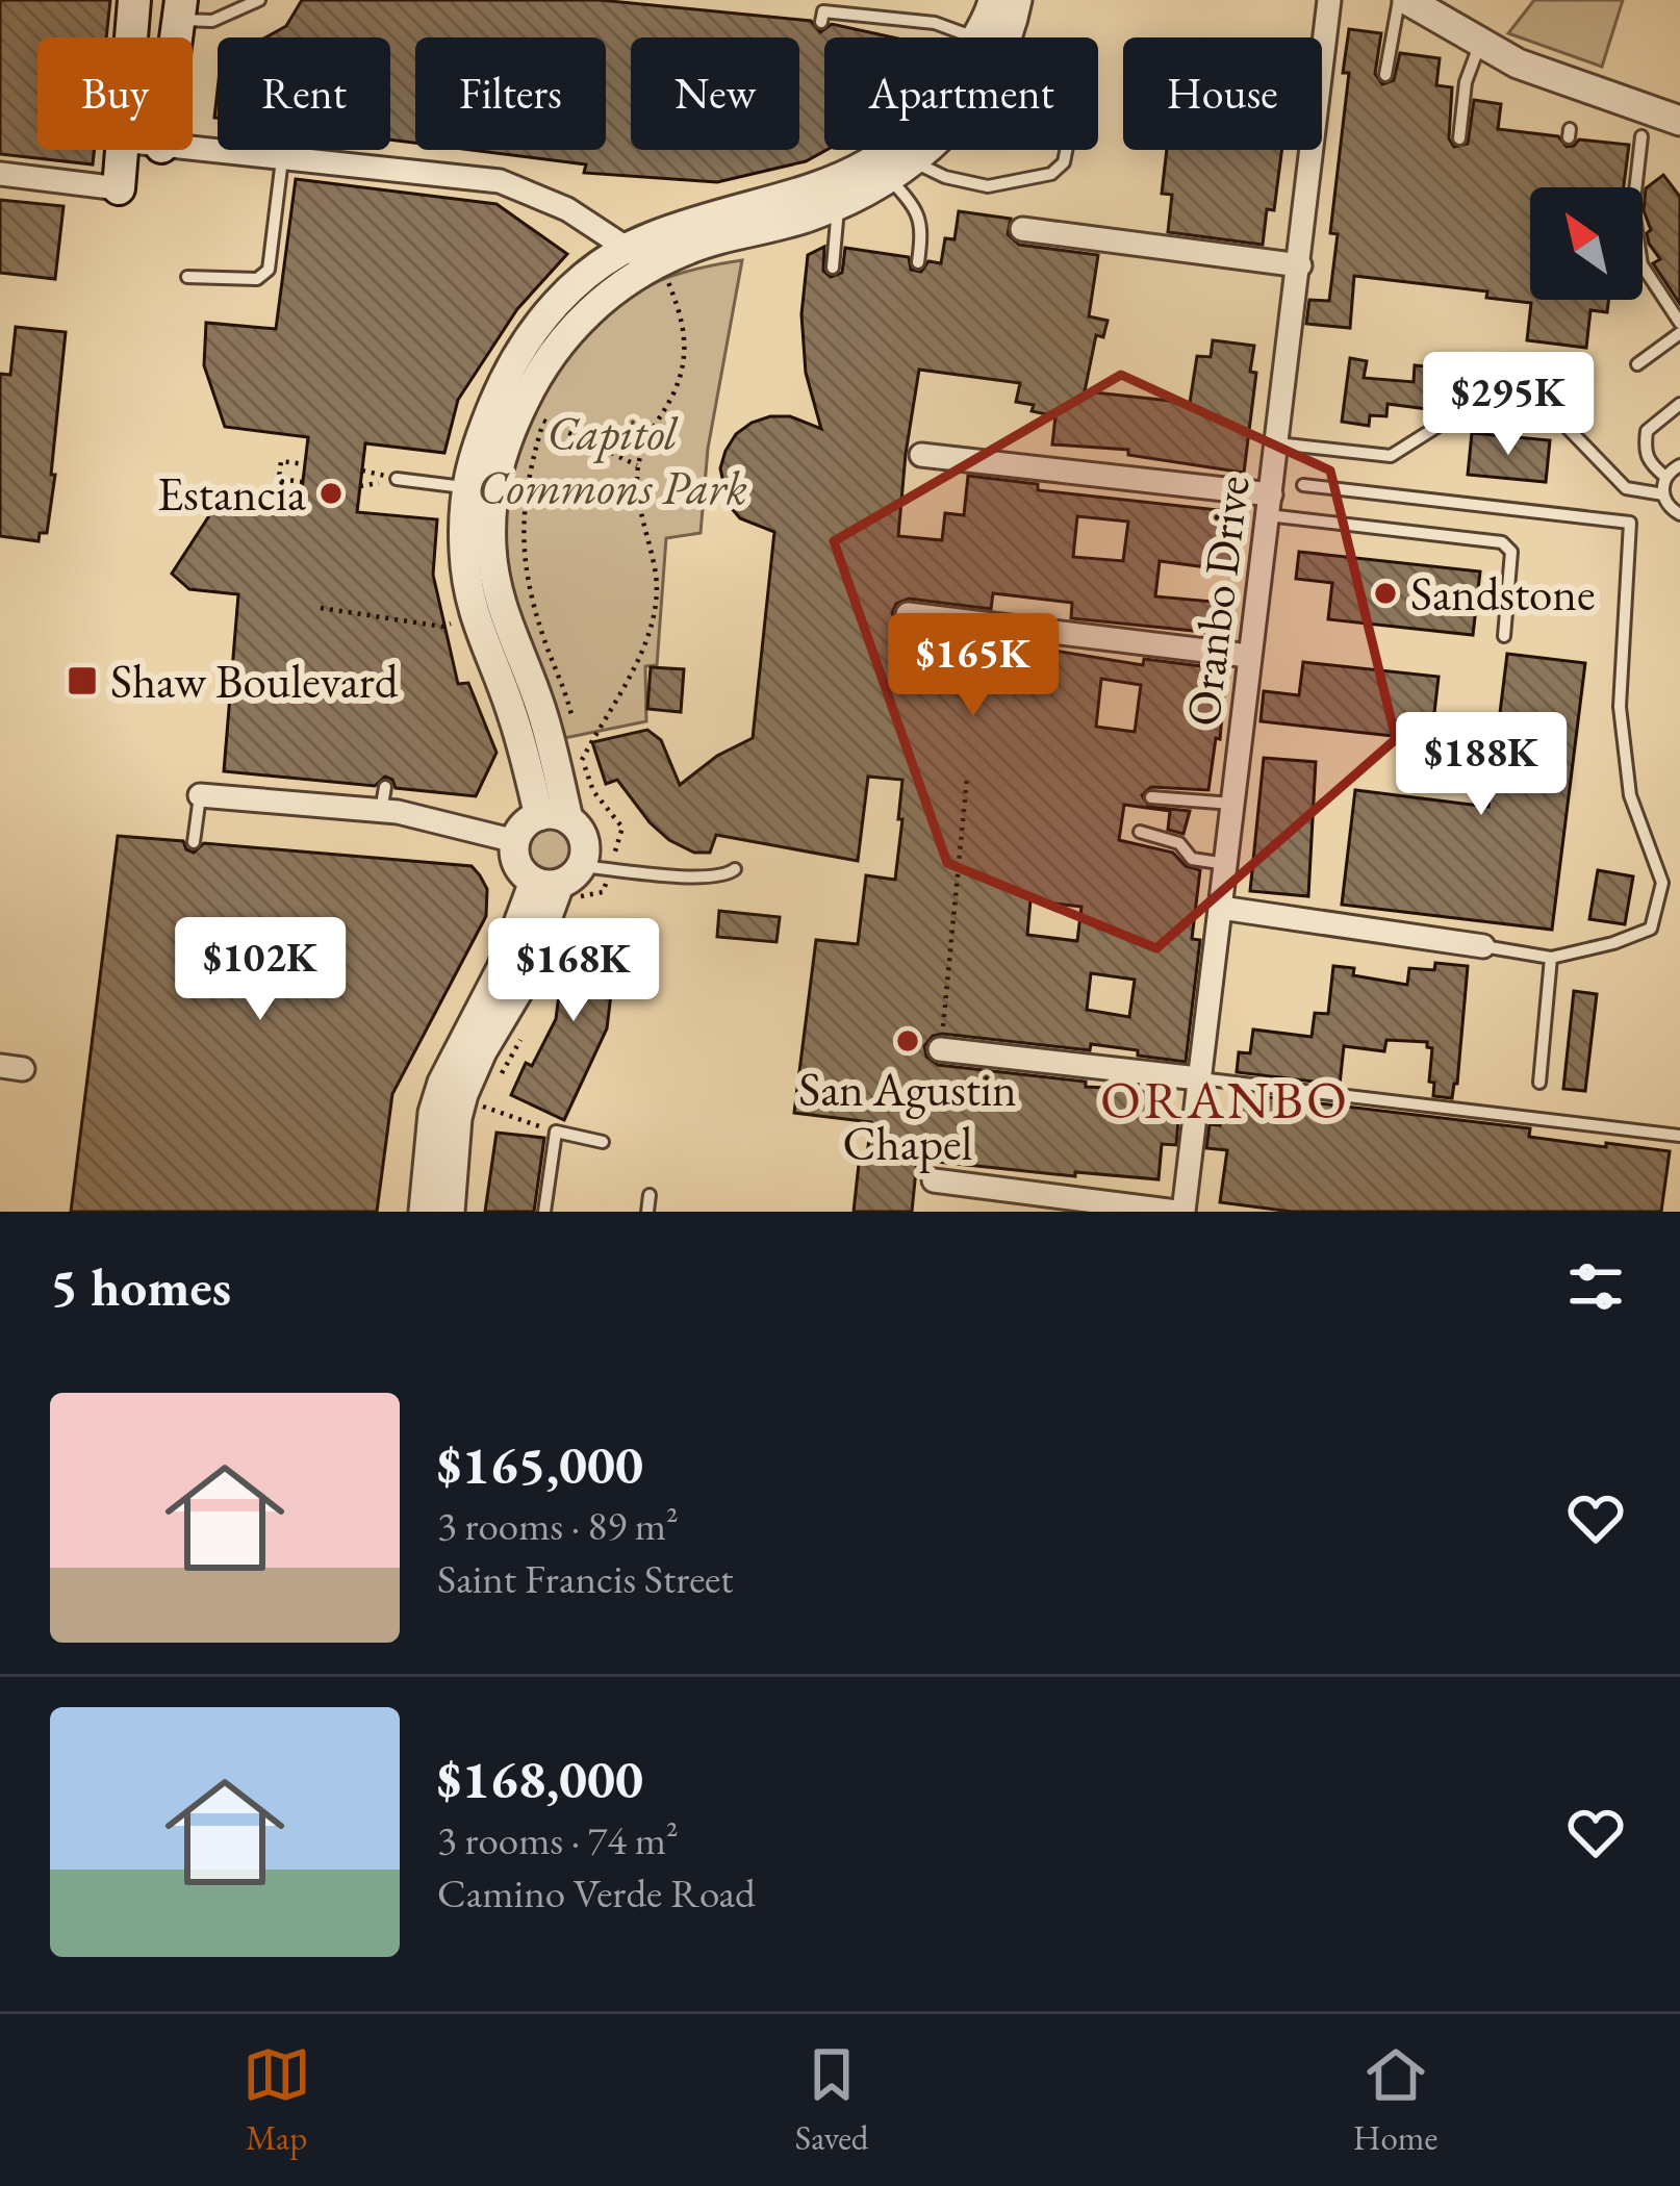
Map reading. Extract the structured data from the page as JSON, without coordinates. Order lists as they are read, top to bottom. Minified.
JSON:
{"streets":{"street":["Oranbo Drive"]},"districts":["ORANBO"],"parks":["Capitol Commons Park"],"places":{"other":["Estancia","Sandstone","San Agustin Chapel"],"transit":["Shaw Boulevard"]},"north":"top left","page":{"chip":["Buy","Rent","Filters","New","Apartment","House"],"price":["$295K","$165K","$188K","$102K","$168K"],"heading":"5 homes","list":[{"name":"$165,000","note":"3 rooms · 89 m² · Saint Francis Street"},{"name":"$168,000","note":"3 rooms · 74 m² · Camino Verde Road"}],"tabs":["Map","Saved","Home"]}}
